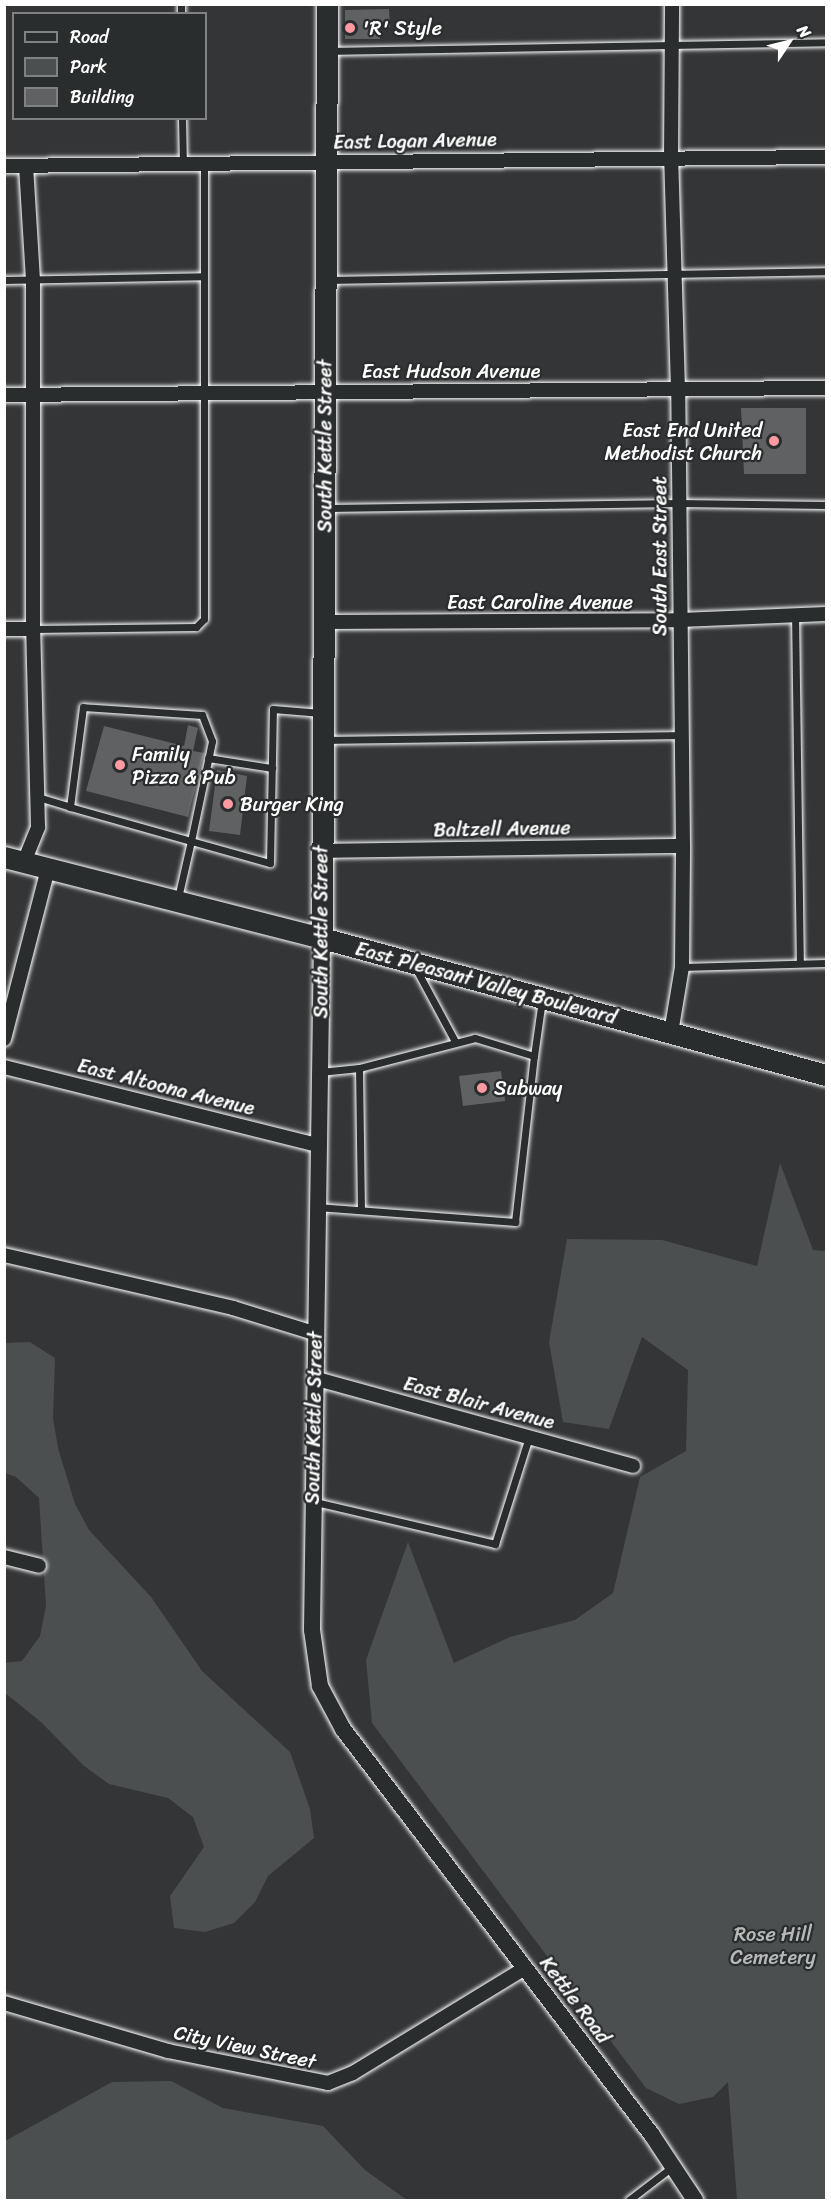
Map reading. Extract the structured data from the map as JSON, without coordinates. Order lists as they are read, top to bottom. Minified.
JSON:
{"streets":{"main road":["South Kettle Street","East Pleasant Valley Boulevard"],"street":["East Logan Avenue","East Hudson Avenue","South East Street","East Caroline Avenue","Baltzell Avenue","East Altoona Avenue","East Blair Avenue","Kettle Road","City View Street"]},"crossings":[["East Logan Avenue","South Kettle Street"],["East Logan Avenue","South East Street"],["East Hudson Avenue","South Kettle Street"],["East Hudson Avenue","South East Street"],["South Kettle Street","East Caroline Avenue"],["South Kettle Street","Baltzell Avenue"],["South Kettle Street","East Pleasant Valley Boulevard"],["South Kettle Street","East Altoona Avenue"],["South Kettle Street","East Blair Avenue"],["South Kettle Street","Kettle Road"],["South East Street","East Caroline Avenue"],["South East Street","Baltzell Avenue"],["South East Street","East Pleasant Valley Boulevard"],["Kettle Road","City View Street"]],"parks":["Rose Hill Cemetery"],"places":["'R' Style","East End United Methodist Church","Family Pizza & Pub","Burger King","Subway"],"legend":["Road","Park","Building"],"north":"top right"}
